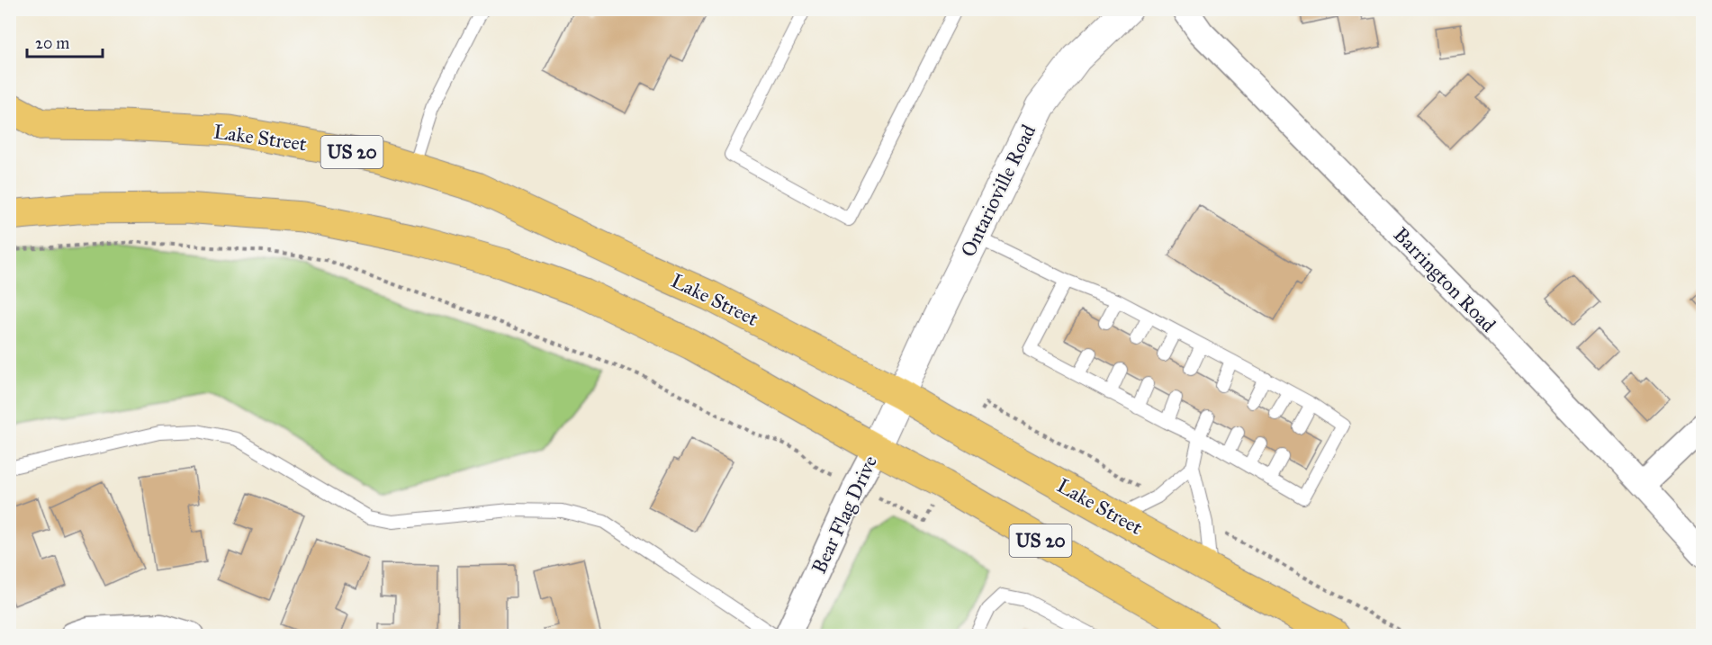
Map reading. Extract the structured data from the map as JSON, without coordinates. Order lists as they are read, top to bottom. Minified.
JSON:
{"streets":{"highway":["Lake Street","US 20"],"street":["Ontarioville Road","Barrington Road","Bear Flag Drive"]},"crossings":[["Lake Street","Ontarioville Road"],["Lake Street","Bear Flag Drive"],["US 20","Bear Flag Drive"],["Ontarioville Road","Bear Flag Drive"]],"scale_bar":"20 m"}
